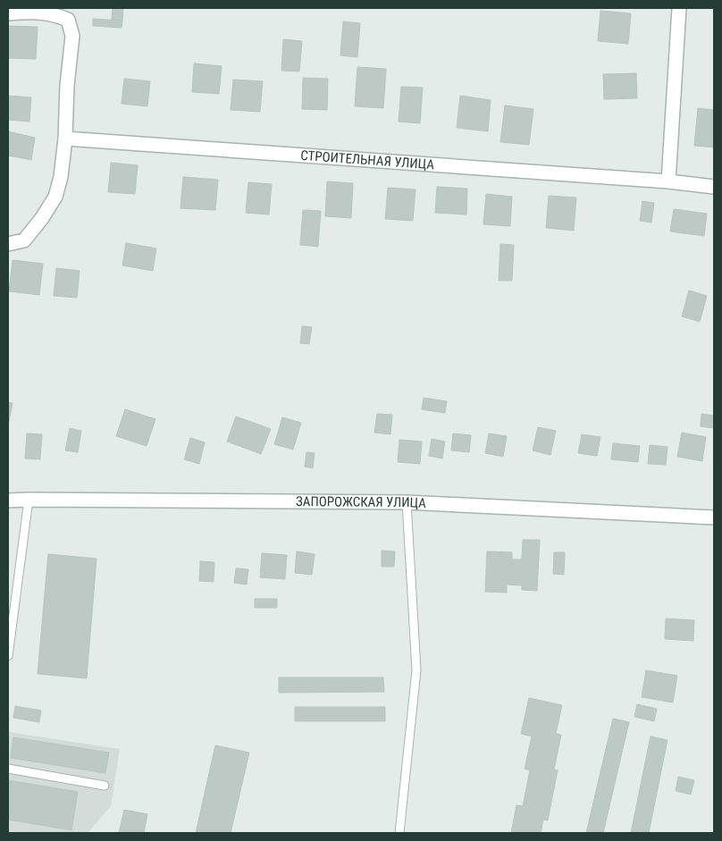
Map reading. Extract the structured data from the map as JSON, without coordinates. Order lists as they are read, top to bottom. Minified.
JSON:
{"streets":{"street":["СТРОИТЕЛЬНАЯ УЛИЦА","ЗАПОРОЖСКАЯ УЛИЦА"]}}
